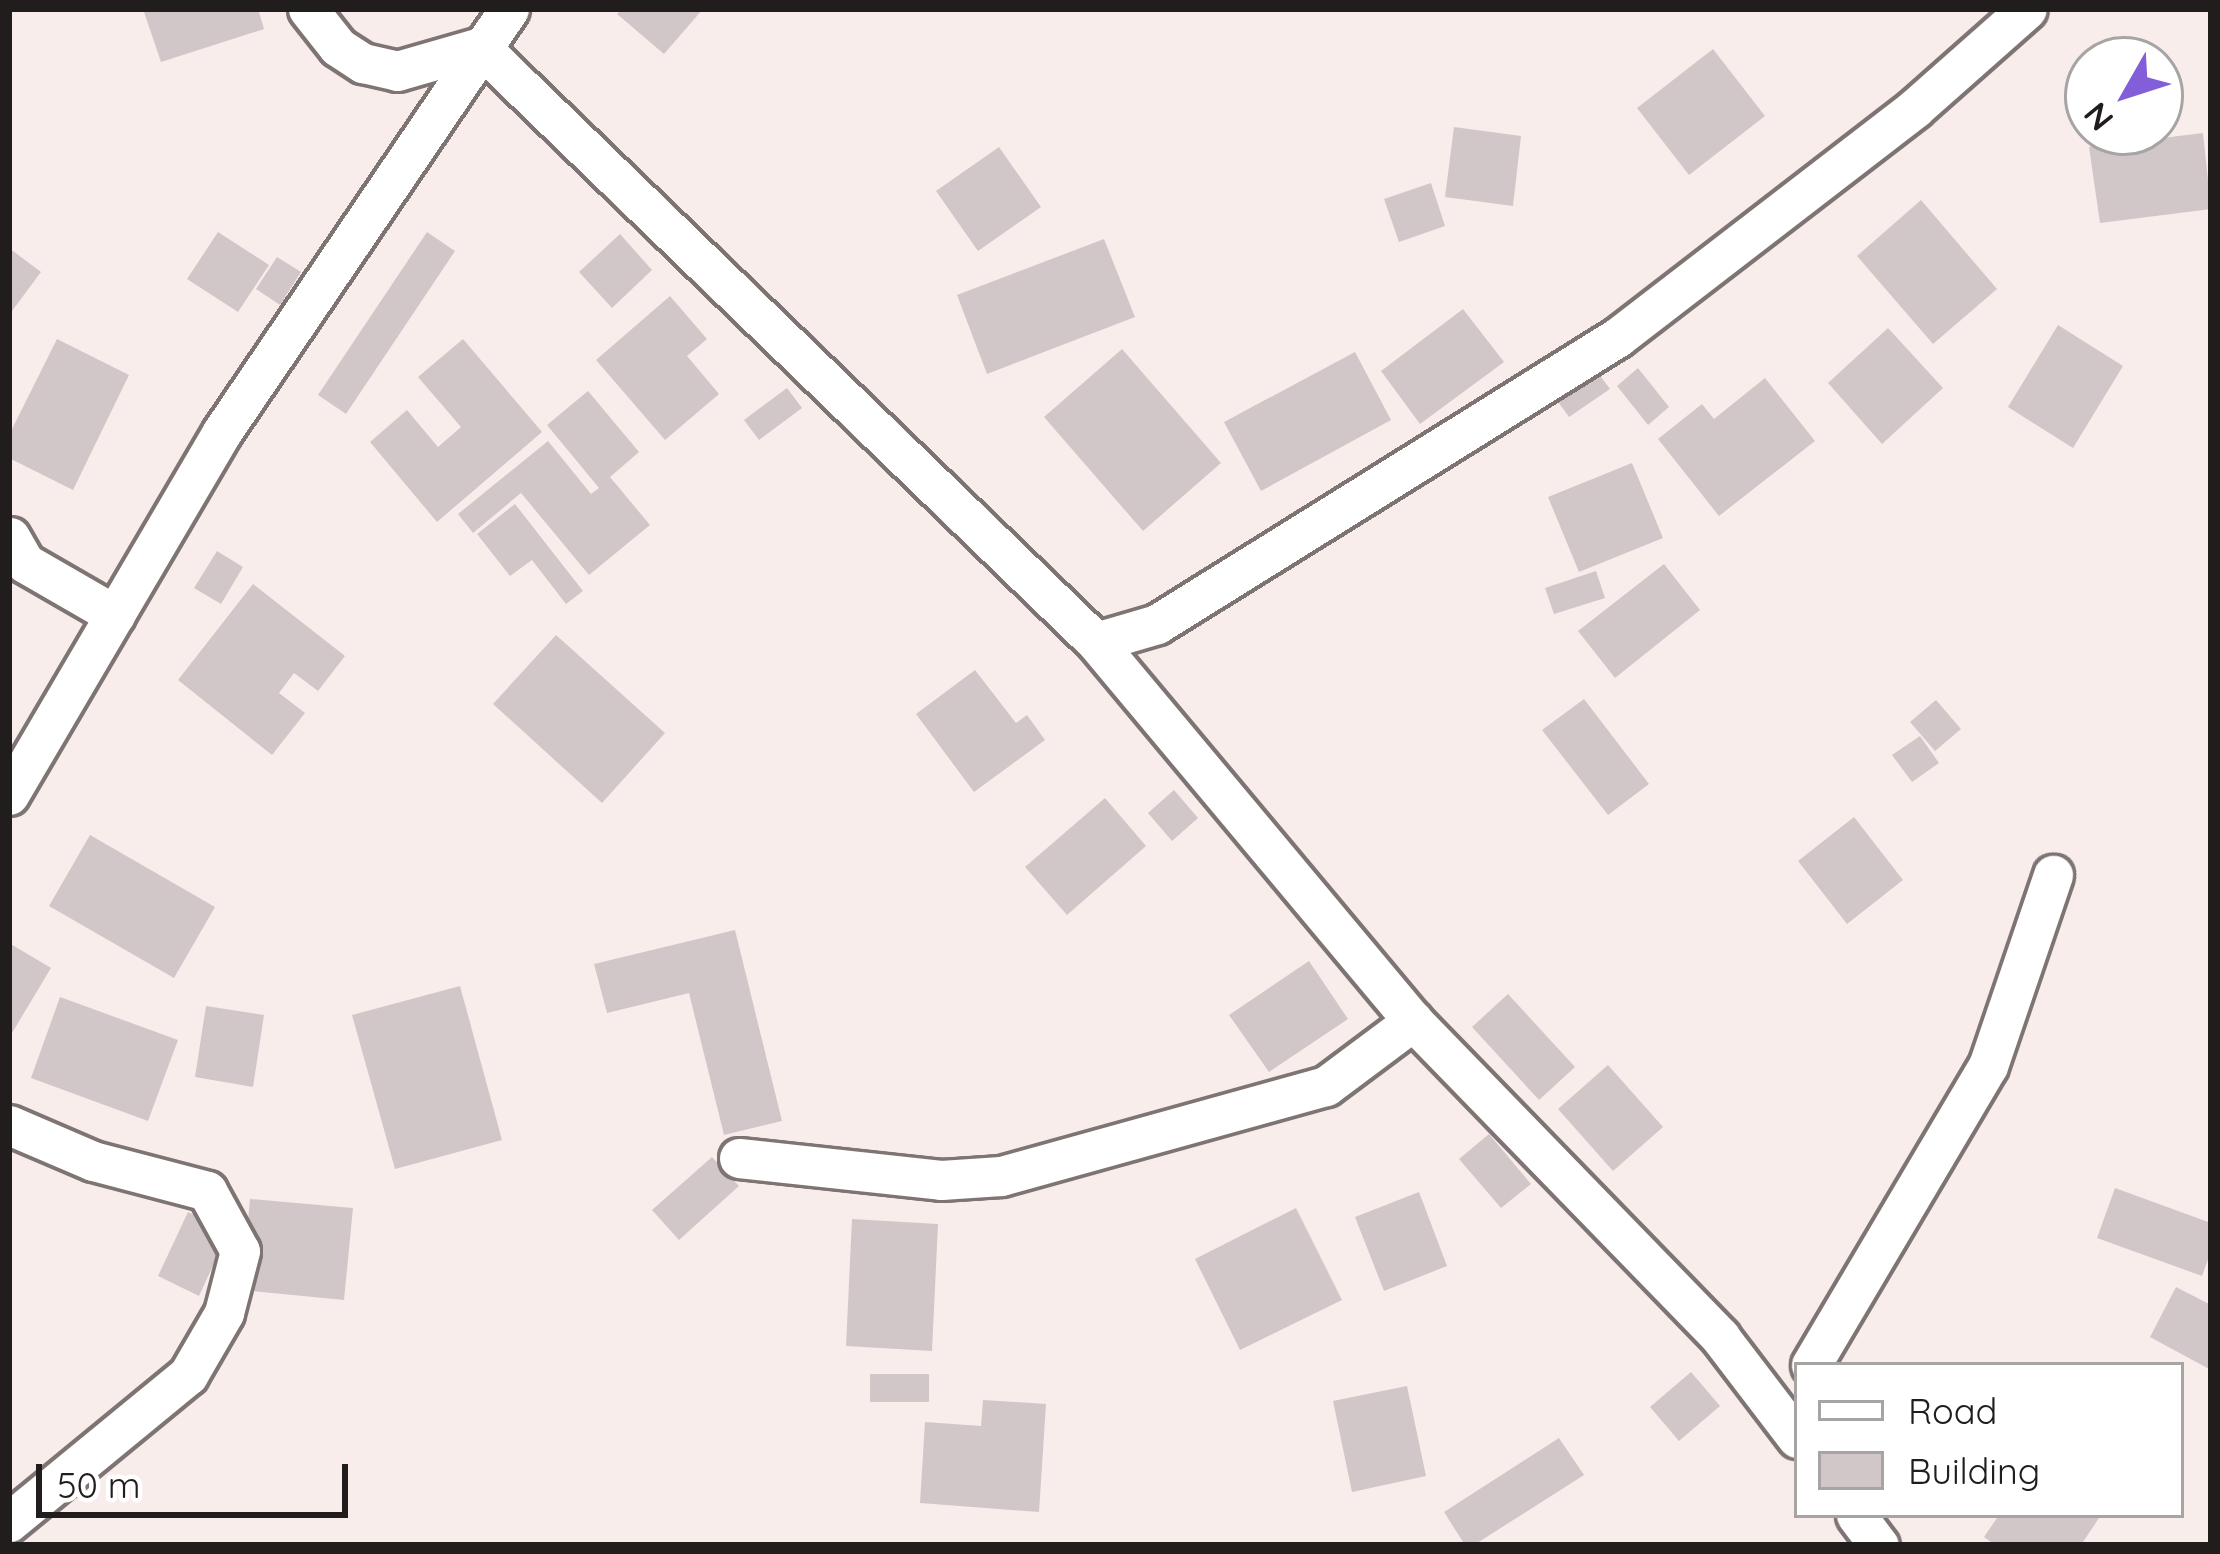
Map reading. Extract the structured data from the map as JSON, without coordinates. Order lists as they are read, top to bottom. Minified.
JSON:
{"legend":["Road","Building"],"scale_bar":"50 m","north":"bottom left"}
